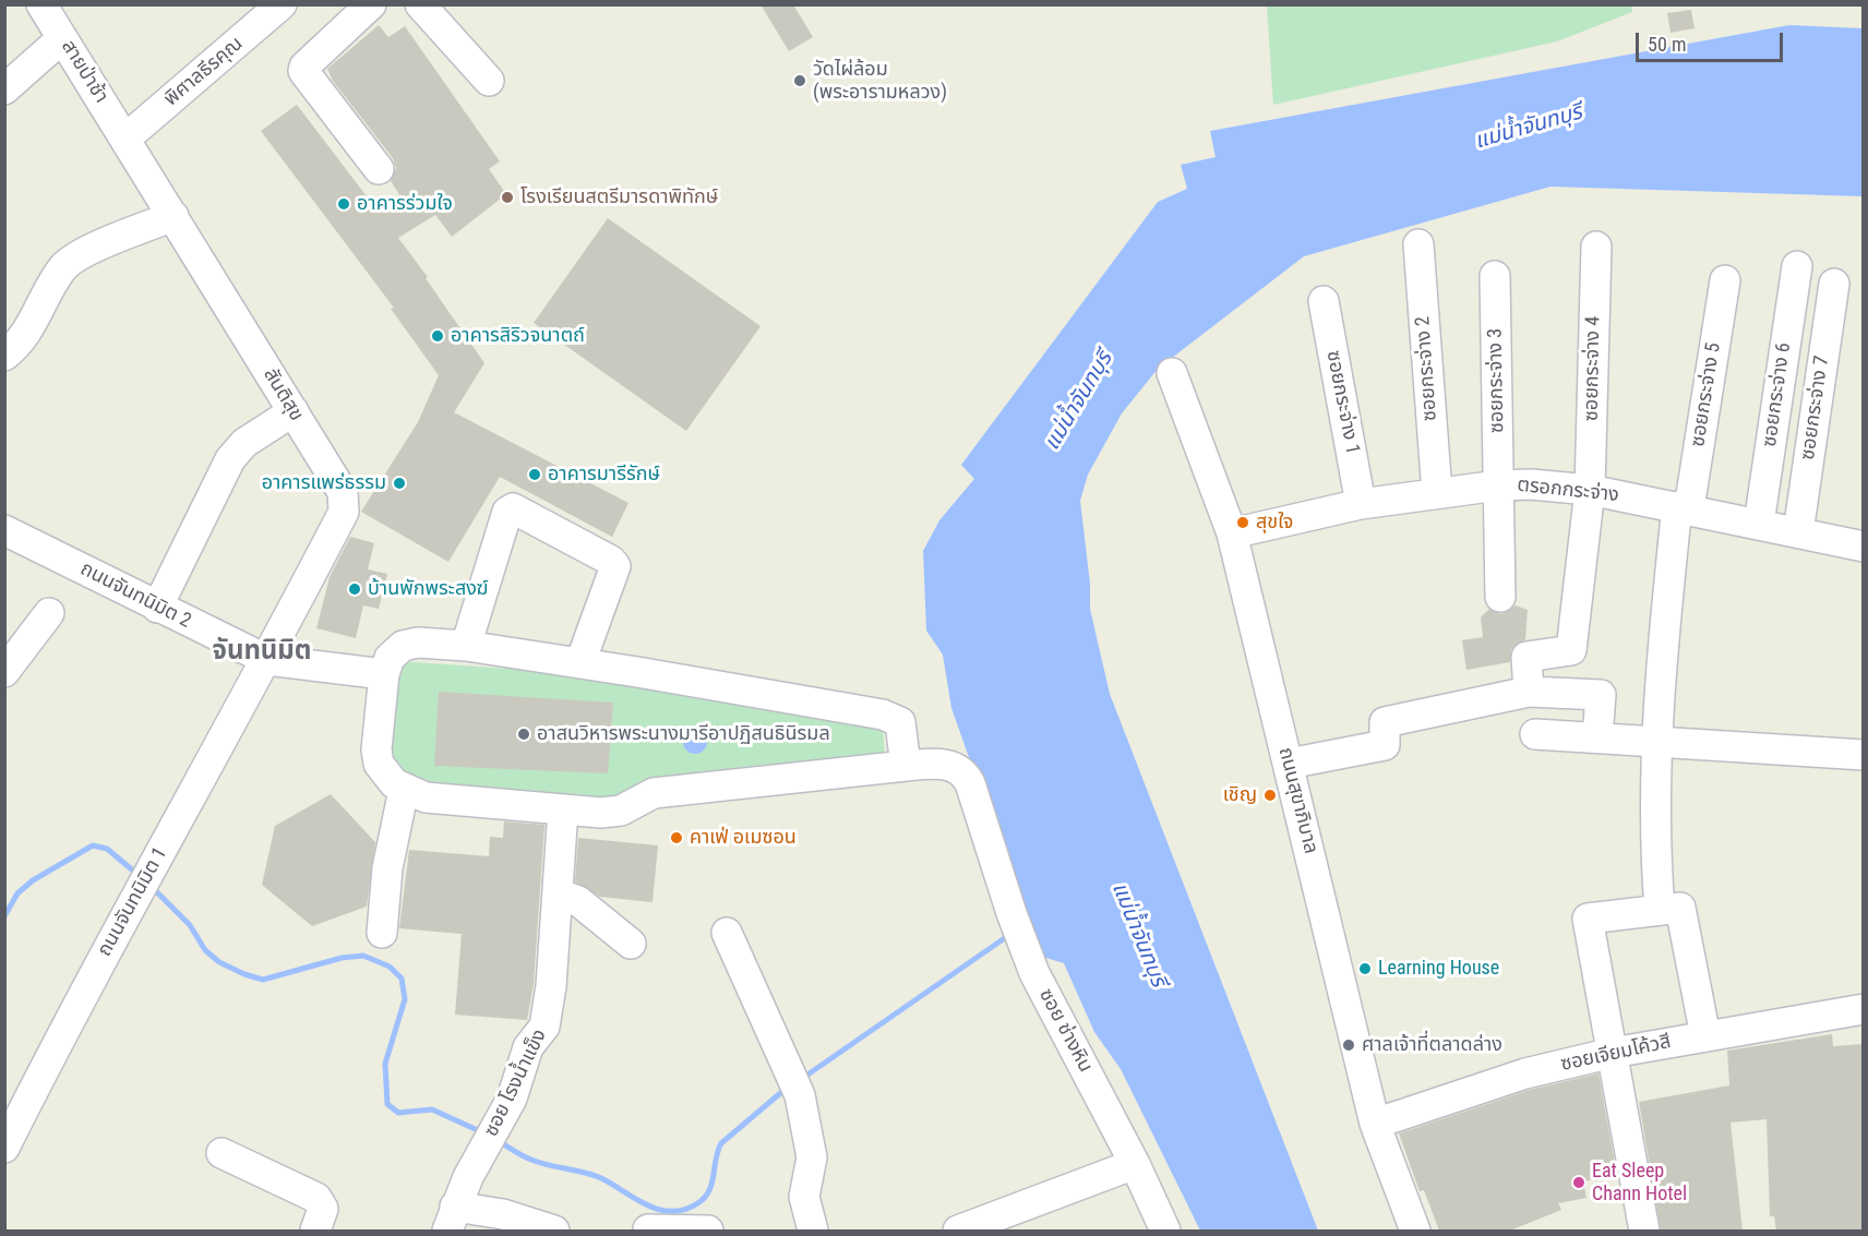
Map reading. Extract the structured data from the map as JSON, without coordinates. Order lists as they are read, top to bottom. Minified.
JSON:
{"streets":{"street":["สายป่าช้า","พิศาลธีรคุณ","ซอยกระจ่าง 2","ซอยกระจ่าง 4","ซอยกระจ่าง 3","สันติสุข","ซอยกระจ่าง 5","ซอยกระจ่าง 6","ซอยกระจ่าง 1","ซอยกระจ่าง 7","ตรอกกระจ่าง","ถนนจันทนิมิต 2","ถนนสุขาภิบาล","ถนนจันทนิมิต 1","ซอย ช่างหิน","ซอยเจียมโค้วสี","ซอย โรงน้ำแข็ง"]},"crossings":[["สายป่าช้า","พิศาลธีรคุณ"],["สายป่าช้า","สันติสุข"],["พิศาลธีรคุณ","สันติสุข"],["ซอยกระจ่าง 2","ตรอกกระจ่าง"],["ซอยกระจ่าง 4","ตรอกกระจ่าง"],["ซอยกระจ่าง 3","ตรอกกระจ่าง"],["สันติสุข","ถนนจันทนิมิต 2"],["สันติสุข","ถนนจันทนิมิต 1"],["ซอยกระจ่าง 5","ตรอกกระจ่าง"],["ซอยกระจ่าง 6","ตรอกกระจ่าง"],["ซอยกระจ่าง 1","ตรอกกระจ่าง"],["ซอยกระจ่าง 7","ตรอกกระจ่าง"],["ตรอกกระจ่าง","ถนนสุขาภิบาล"],["ถนนจันทนิมิต 2","ถนนจันทนิมิต 1"],["ถนนสุขาภิบาล","ซอยเจียมโค้วสี"],["ซอย ช่างหิน","ซอย โรงน้ำแข็ง"]],"districts":["จันทนิมิต"],"water":["แม่น้ำจันทบุรี"],"places":["วัดไผ่ล้อม (พระอารามหลวง)","โรงเรียนสตรีมารดาพิทักษ์","อาคารร่วมใจ","อาคารสิริวจนาตถ์","อาคารมารีรักษ์","อาคารแพร่ธรรม","สุขใจ","บ้านพักพระสงฆ์","อาสนวิหารพระนางมารีอาปฏิสนธินิรมล","เชิญ","คาเฟ่ อเมซอน","Learning House","ศาลเจ้าที่ตลาดล่าง","Eat Sleep Chann Hotel"],"scale_bar":"50 m"}
